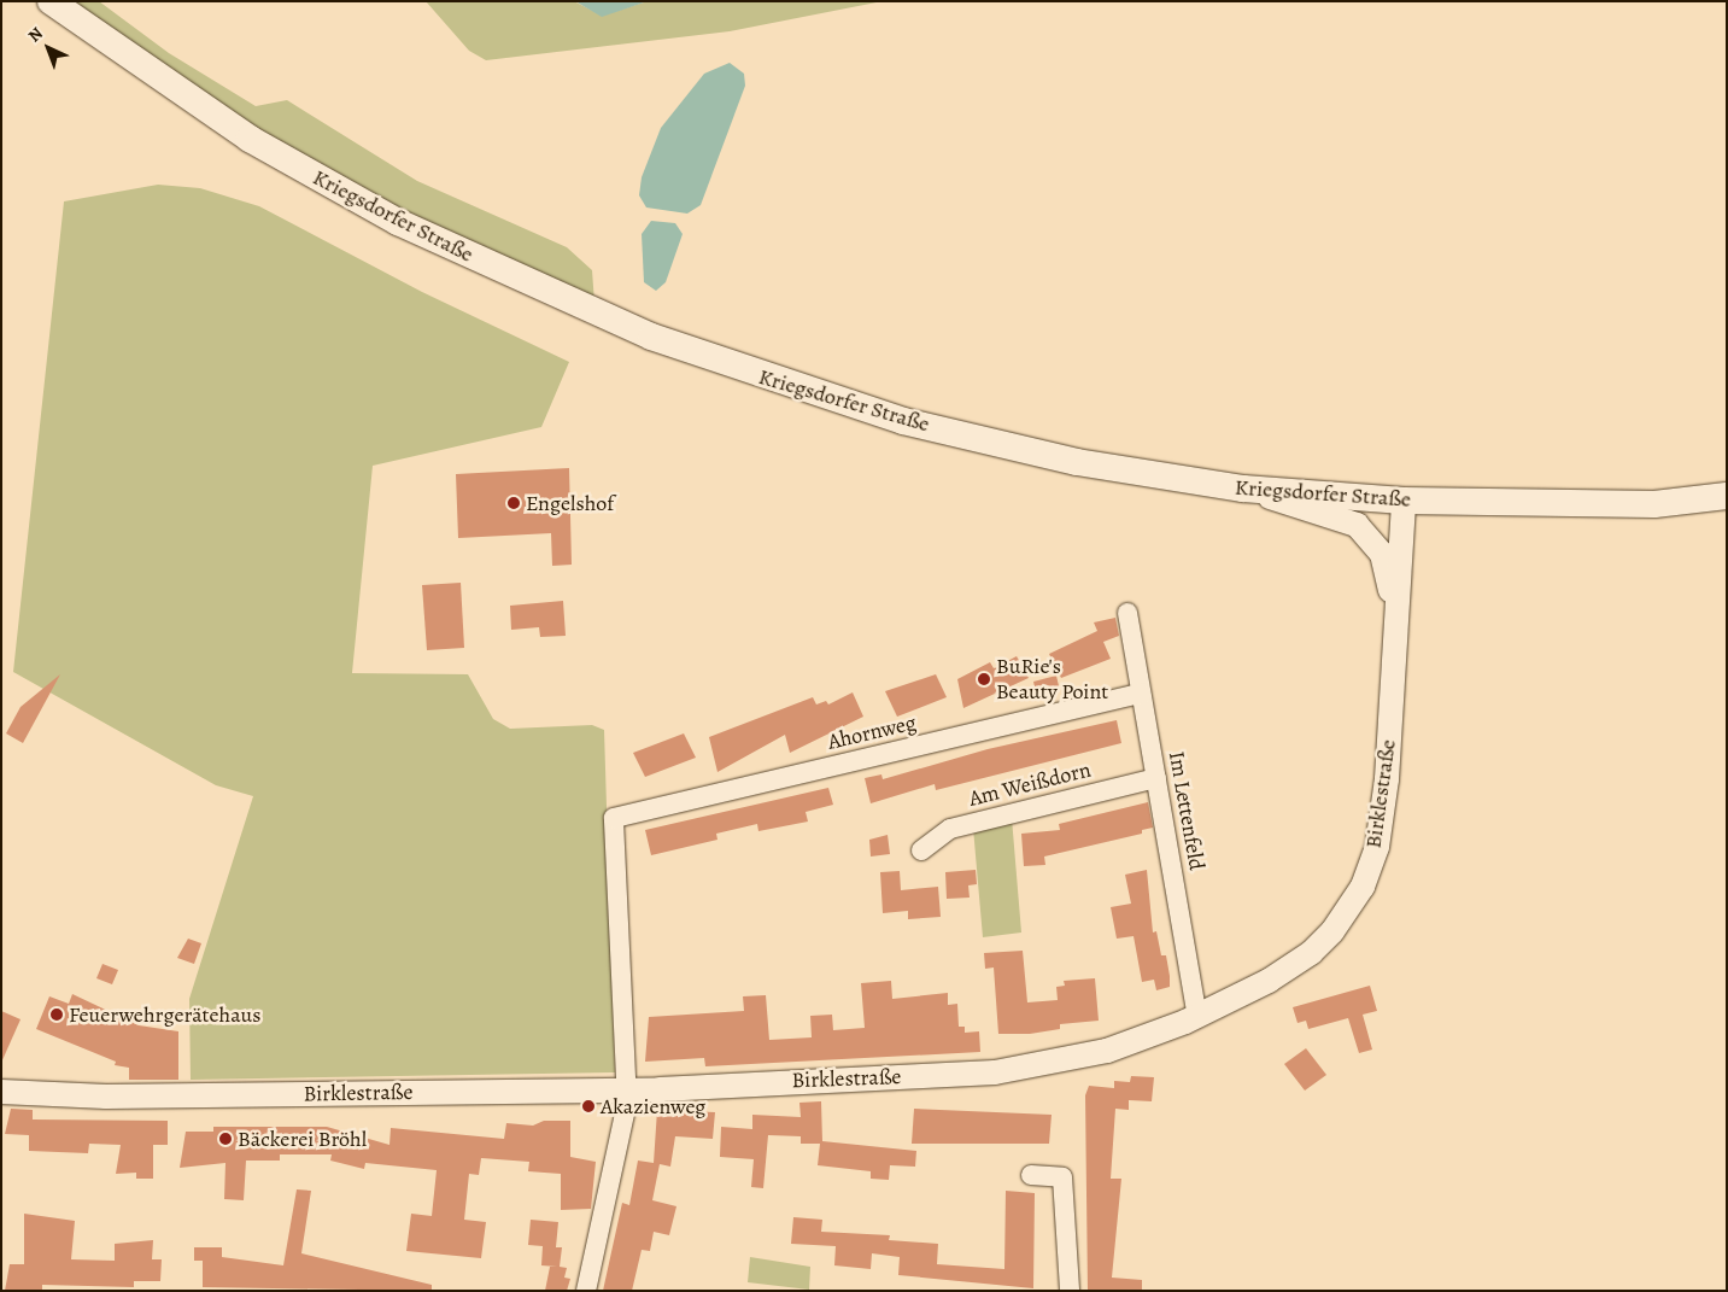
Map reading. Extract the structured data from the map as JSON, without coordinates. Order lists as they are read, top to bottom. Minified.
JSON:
{"streets":{"main road":["Kriegsdorfer Straße"],"street":["Ahornweg","Am Weißdorn","Birklestraße","Im Lettenfeld"]},"crossings":[["Kriegsdorfer Straße","Birklestraße"],["Ahornweg","Birklestraße"],["Ahornweg","Im Lettenfeld"],["Am Weißdorn","Im Lettenfeld"],["Birklestraße","Im Lettenfeld"]],"places":["Engelshof","BuRie's Beauty Point","Feuerwehrgerätehaus","Akazienweg","Bäckerei Bröhl"],"north":"top left"}
